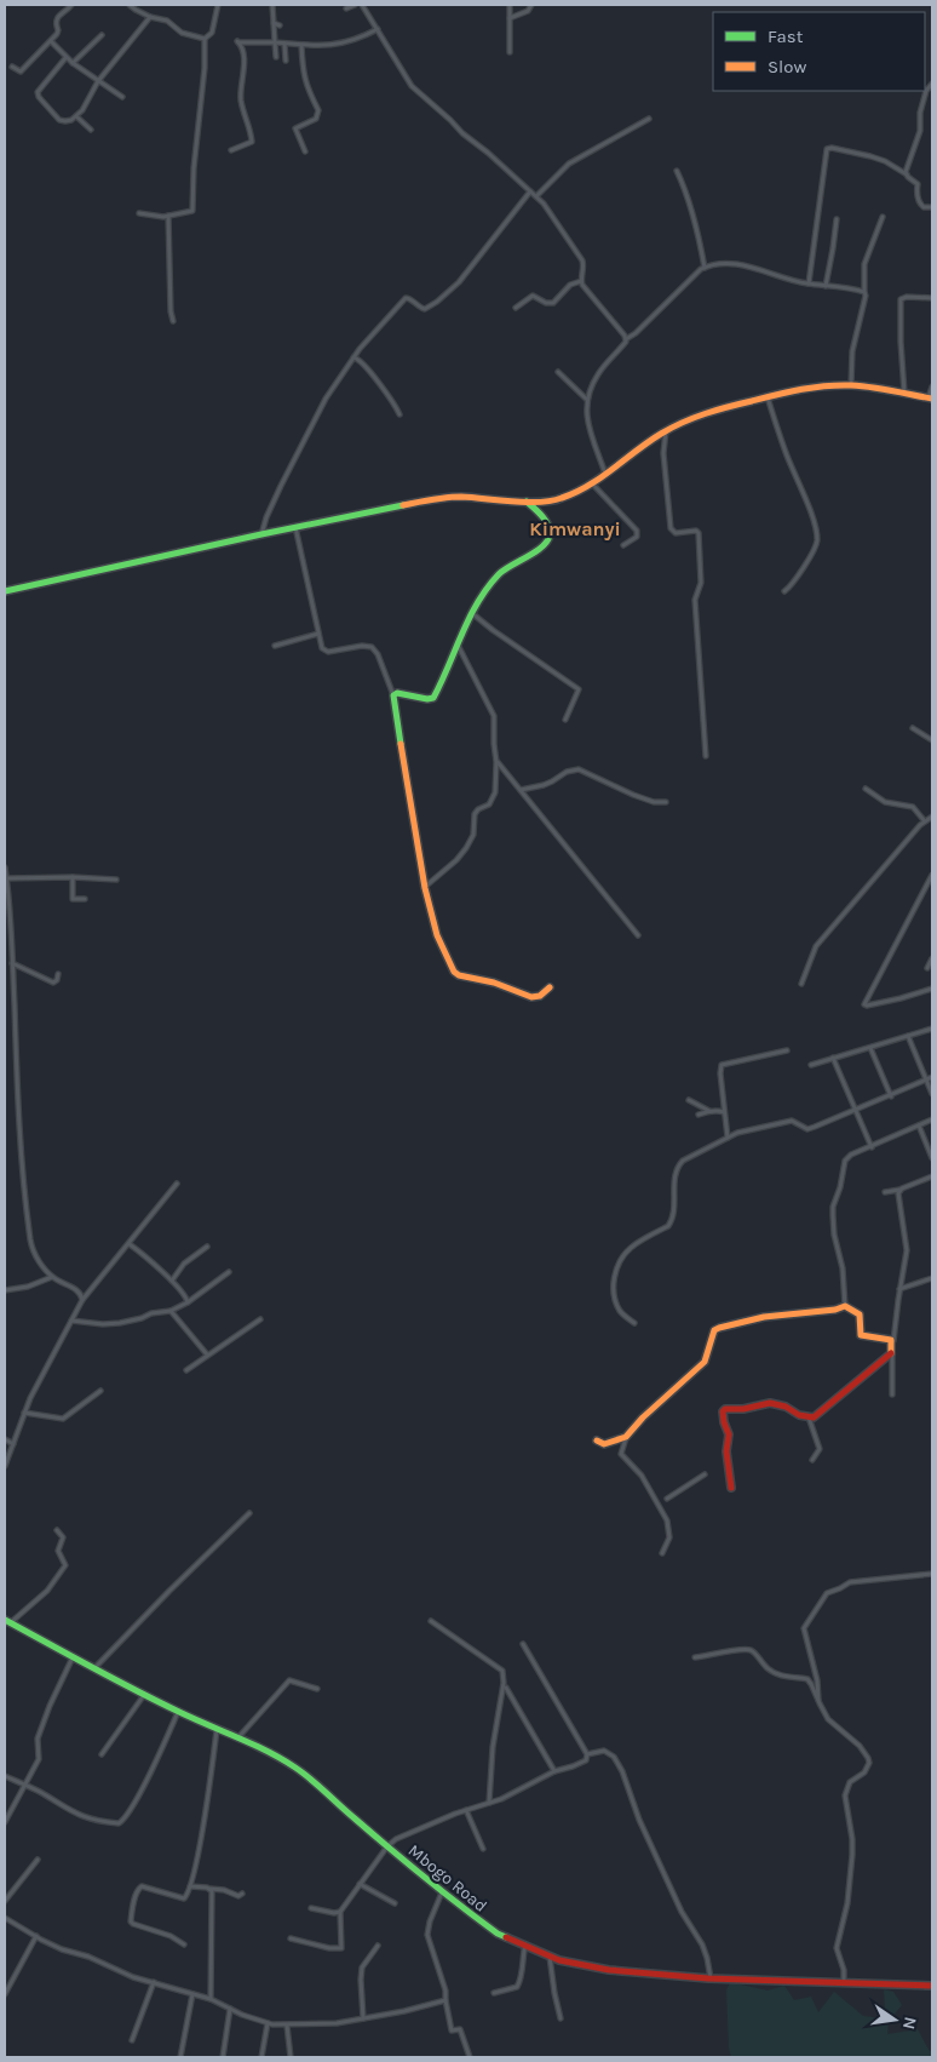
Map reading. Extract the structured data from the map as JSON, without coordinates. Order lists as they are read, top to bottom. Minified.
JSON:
{"streets":{"street":["Mbogo Road"]},"districts":["Kimwanyi"],"legend":["Fast","Slow"],"north":"right"}
